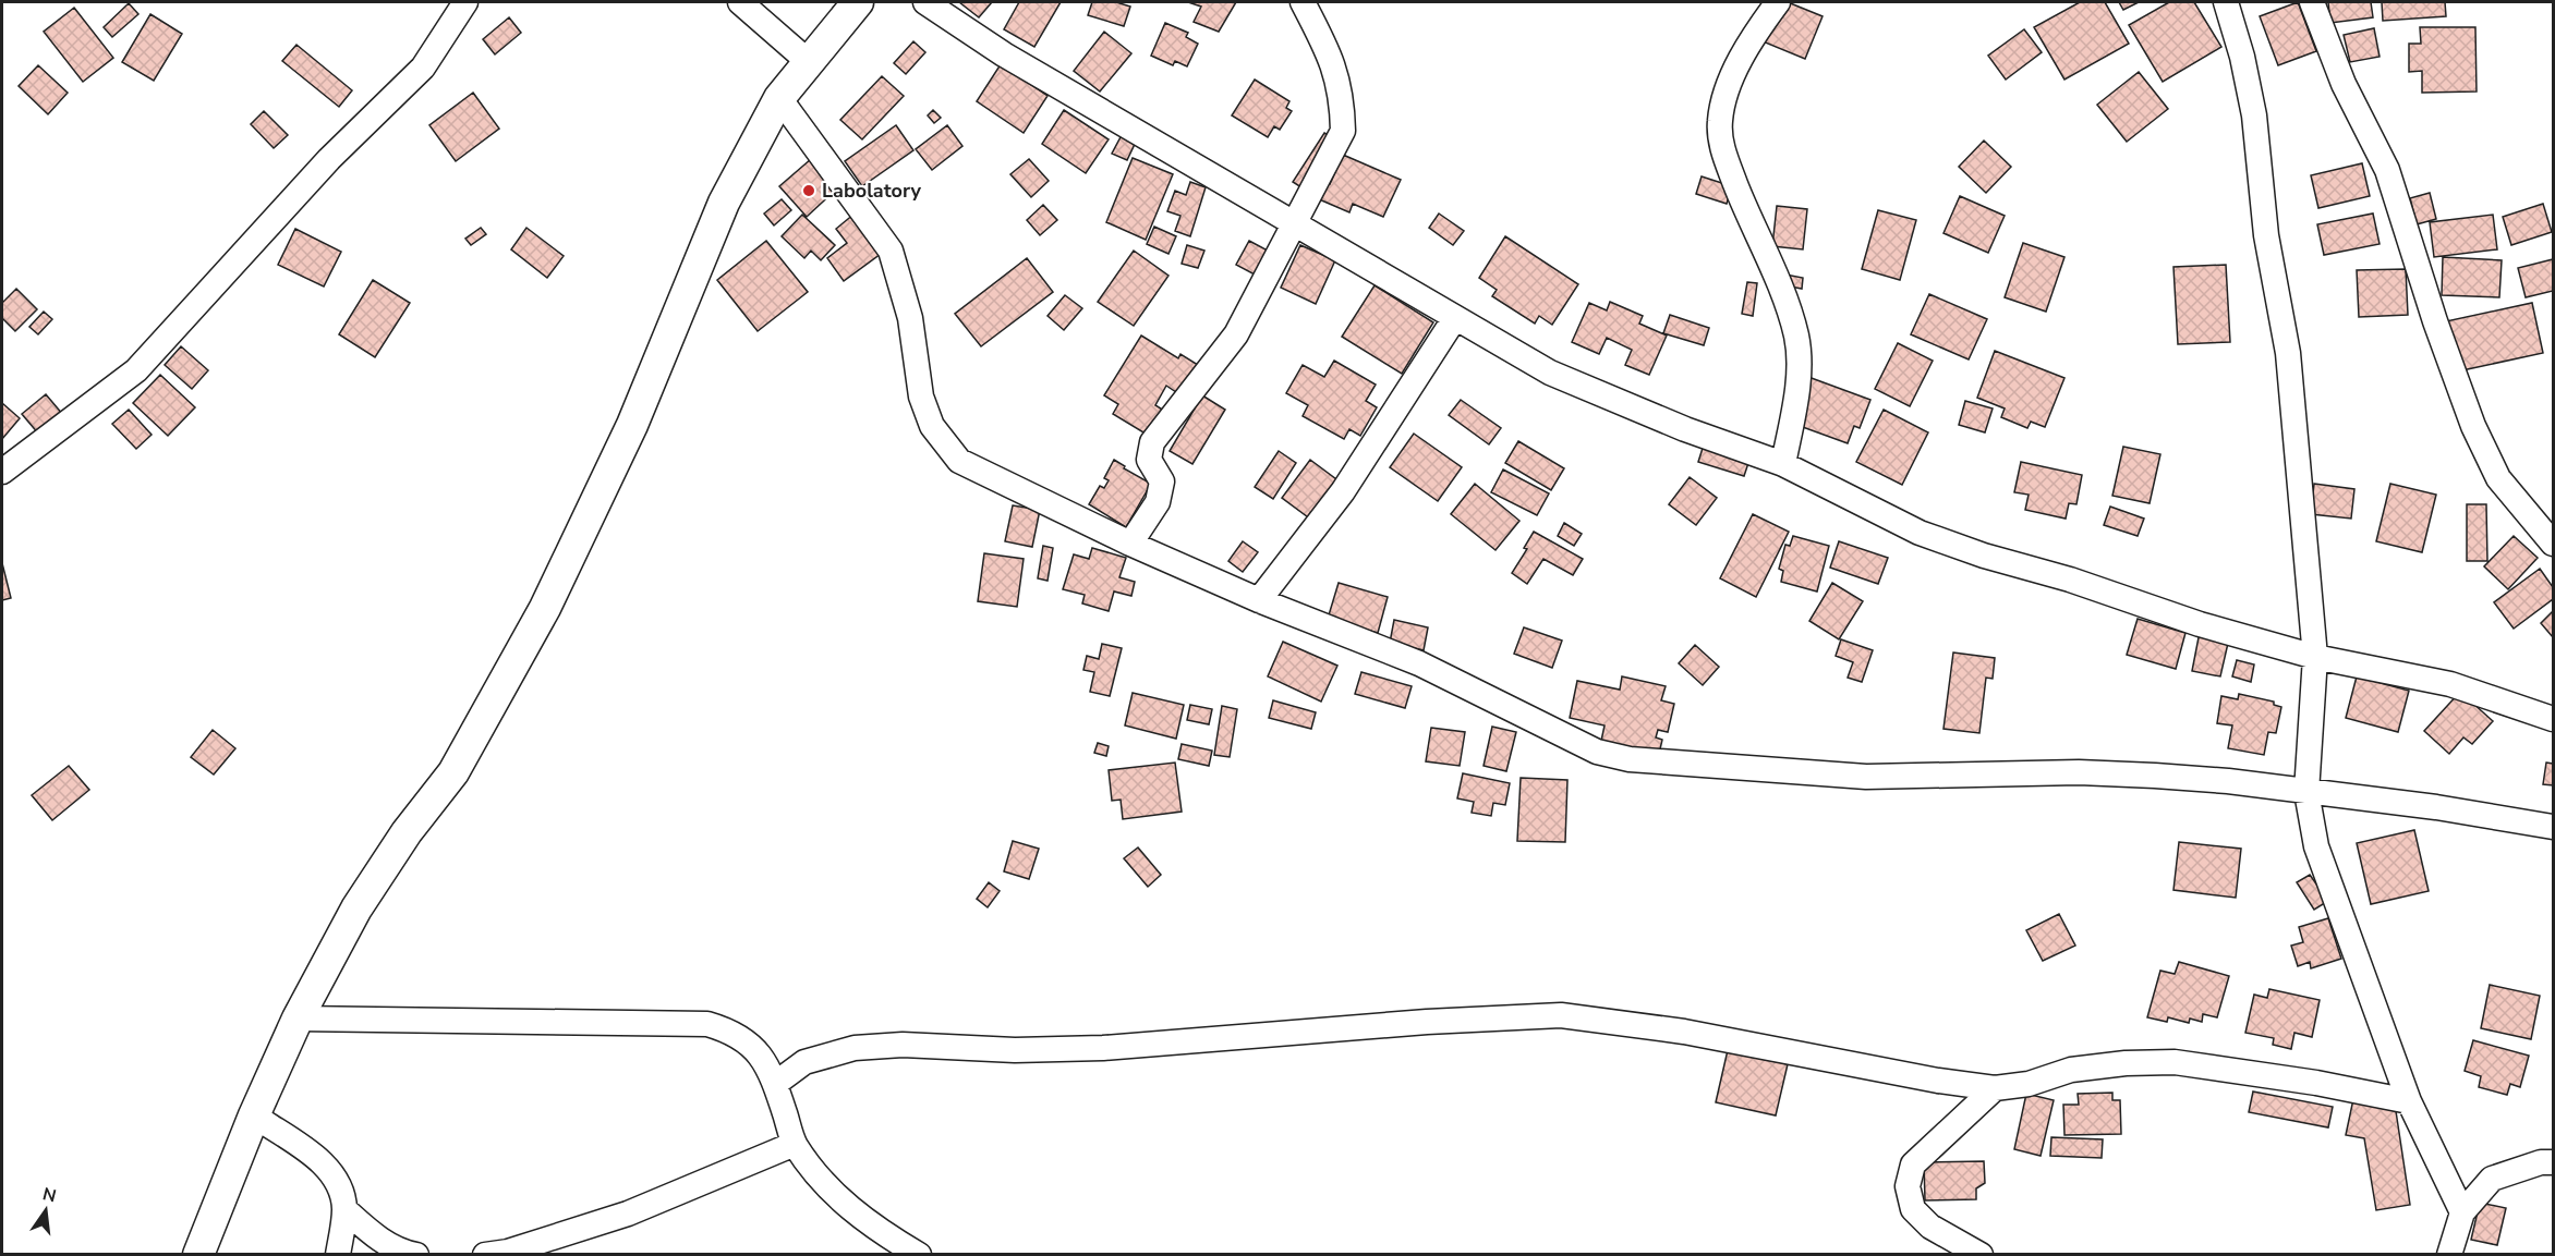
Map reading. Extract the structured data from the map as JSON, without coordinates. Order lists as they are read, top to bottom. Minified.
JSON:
{"places":["Labolatory"],"north":"top"}
